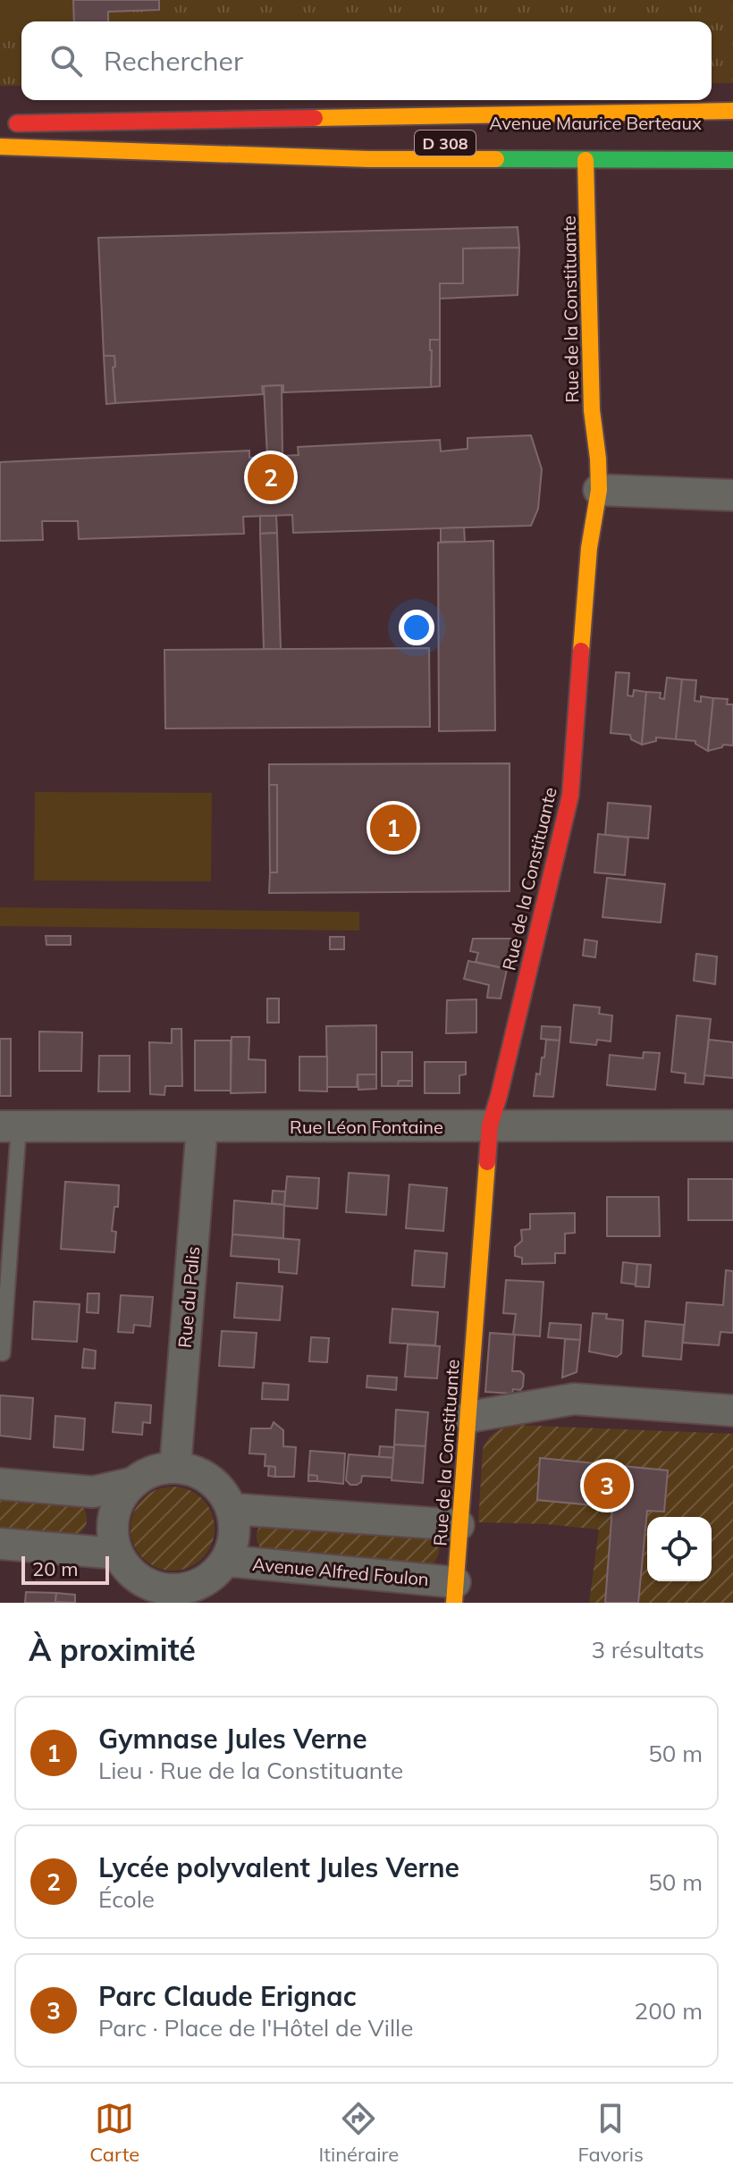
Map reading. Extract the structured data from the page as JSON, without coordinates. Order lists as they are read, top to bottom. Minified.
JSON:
{"streets":{"main road":["Avenue Maurice Berteaux","D 308","Rue de la Constituante"],"street":["Rue Léon Fontaine","Rue du Palis","Avenue Alfred Foulon"]},"crossings":[["Avenue Maurice Berteaux","Rue de la Constituante"],["Rue de la Constituante","Rue Léon Fontaine"],["Rue de la Constituante","Avenue Alfred Foulon"],["Rue Léon Fontaine","Rue du Palis"],["Rue du Palis","Avenue Alfred Foulon"]],"scale_bar":"20 m","page":{"search":"Rechercher","pins":["2","1","3"],"scale":"20 m","heading":["À proximité","3 résultats"],"list":[{"mark":"1","name":"Gymnase Jules Verne","note":"Lieu · Rue de la Constituante","value":"50 m"},{"mark":"2","name":"Lycée polyvalent Jules Verne","note":"École","value":"50 m"},{"mark":"3","name":"Parc Claude Erignac","note":"Parc · Place de l'Hôtel de Ville","value":"200 m"}],"nav":["Carte","Itinéraire","Favoris"]}}
